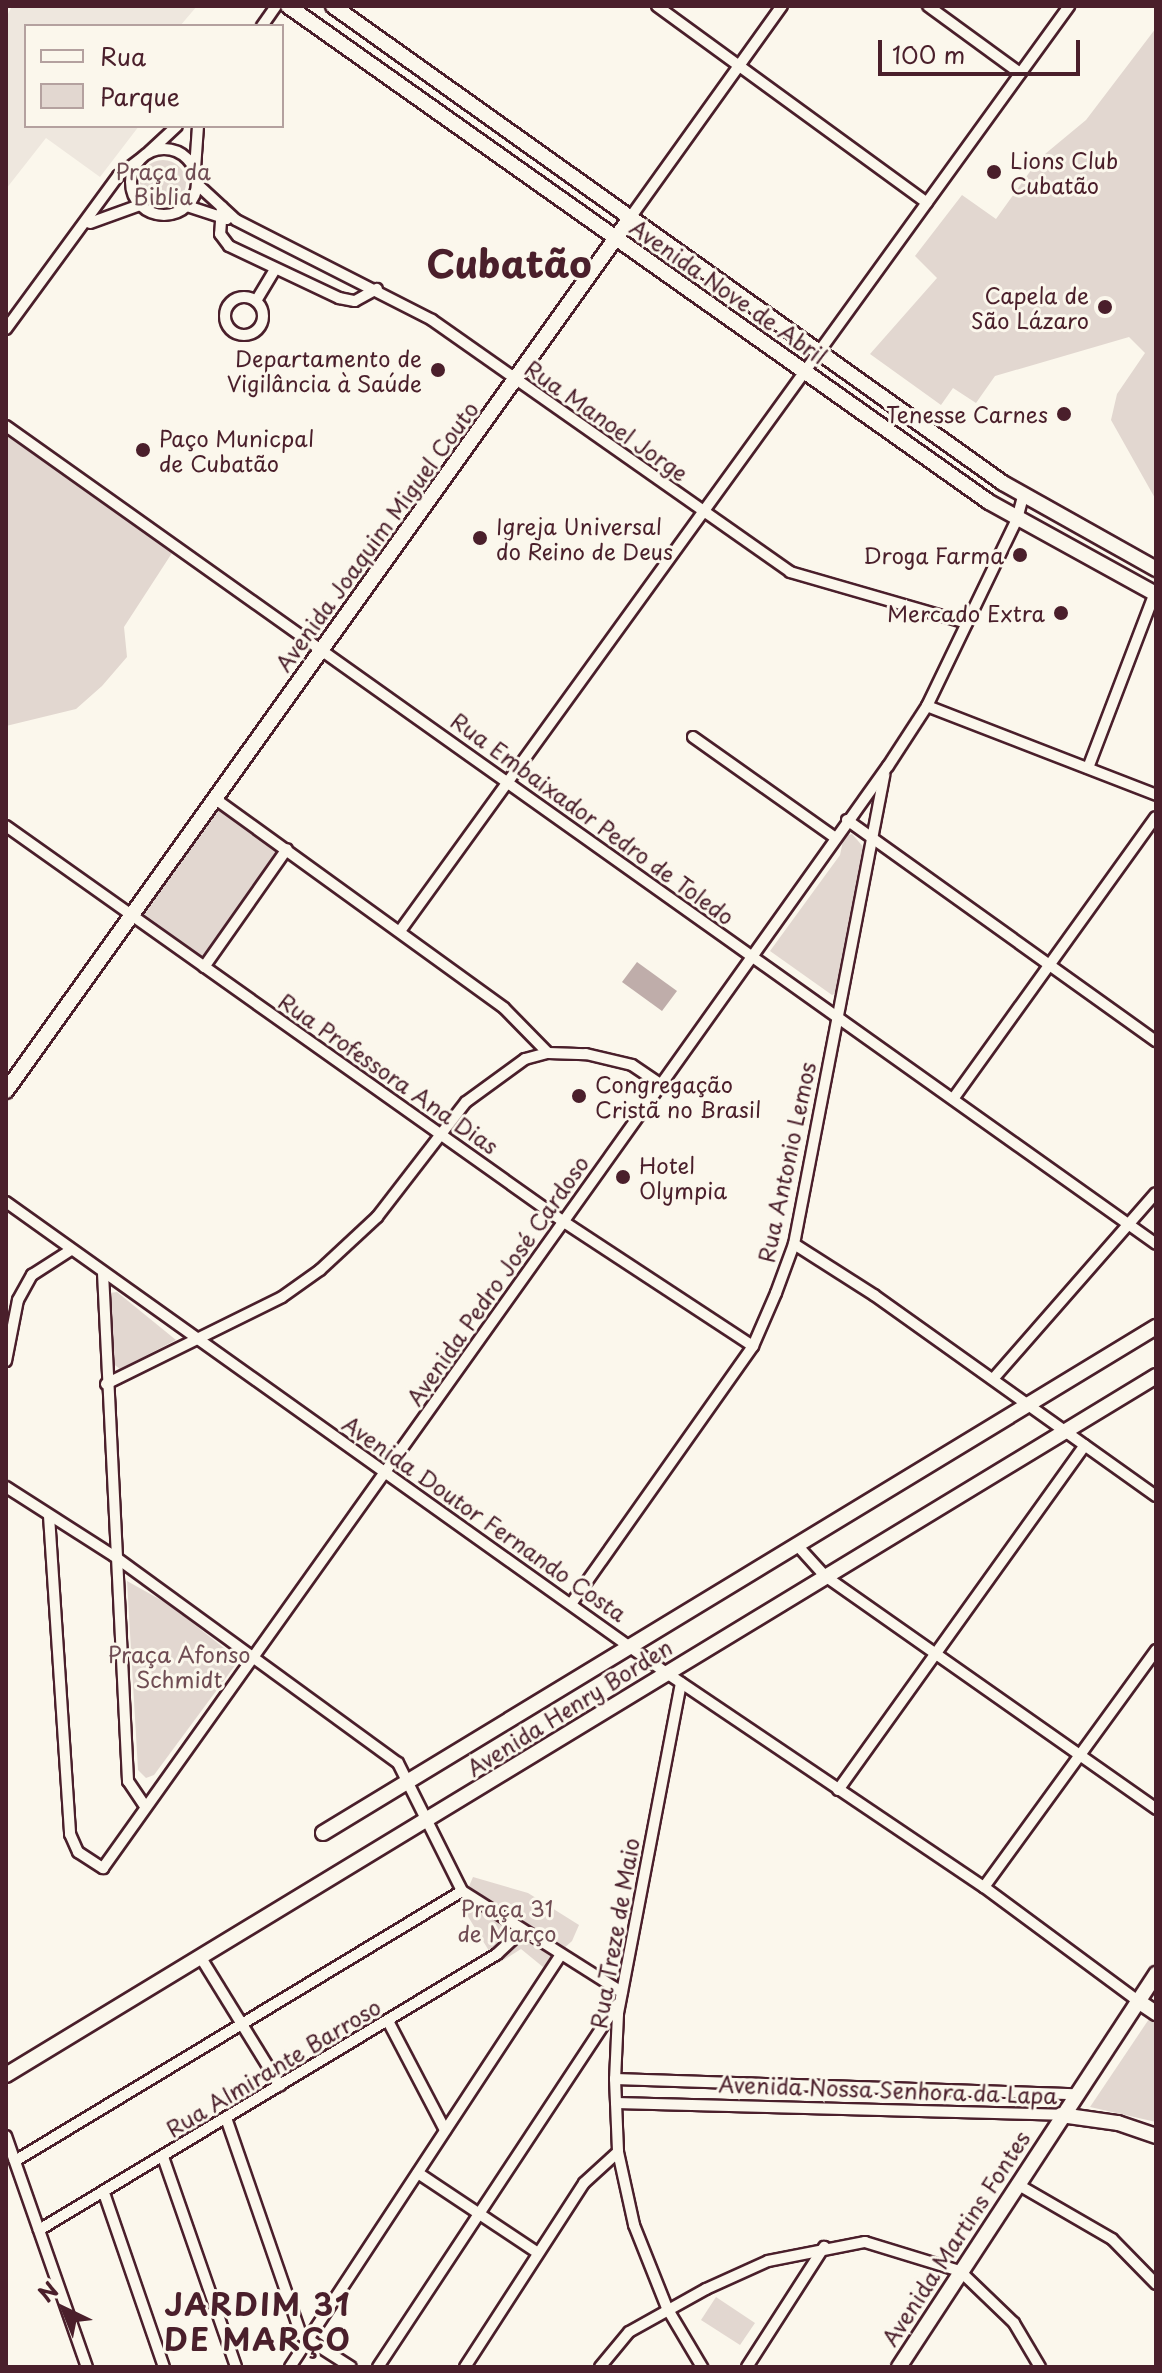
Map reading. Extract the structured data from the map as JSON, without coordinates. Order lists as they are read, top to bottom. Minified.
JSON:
{"streets":{"street":["Avenida Nove de Abril","Rua Manoel Jorge","Avenida Joaquim Miguel Couto","Rua Embaixador Pedro de Toledo","Rua Professora Ana Dias","Rua Antonio Lemos","Avenida Pedro José Cardoso","Avenida Doutor Fernando Costa","Avenida Henry Borden","Rua Treze de Maio","Rua Almirante Barroso","Avenida Nossa Senhora da Lapa","Avenida Martins Fontes"]},"crossings":[["Avenida Nove de Abril","Avenida Joaquim Miguel Couto"],["Avenida Nove de Abril","Avenida Pedro José Cardoso"],["Rua Manoel Jorge","Avenida Joaquim Miguel Couto"],["Rua Manoel Jorge","Avenida Pedro José Cardoso"],["Avenida Joaquim Miguel Couto","Rua Embaixador Pedro de Toledo"],["Avenida Joaquim Miguel Couto","Rua Professora Ana Dias"],["Rua Embaixador Pedro de Toledo","Rua Antonio Lemos"],["Rua Embaixador Pedro de Toledo","Avenida Pedro José Cardoso"],["Rua Professora Ana Dias","Rua Antonio Lemos"],["Rua Professora Ana Dias","Avenida Pedro José Cardoso"],["Rua Antonio Lemos","Avenida Pedro José Cardoso"],["Rua Antonio Lemos","Avenida Doutor Fernando Costa"],["Avenida Pedro José Cardoso","Avenida Doutor Fernando Costa"],["Avenida Doutor Fernando Costa","Avenida Henry Borden"],["Avenida Doutor Fernando Costa","Rua Treze de Maio"],["Avenida Doutor Fernando Costa","Avenida Martins Fontes"],["Rua Treze de Maio","Avenida Nossa Senhora da Lapa"],["Avenida Nossa Senhora da Lapa","Avenida Martins Fontes"]],"districts":["Cubatão","JARDIM 31 DE MARÇO"],"parks":["Praça da Biblia","Praça Afonso Schmidt","Praça 31 de Março"],"places":["Lions Club Cubatão","Capela de São Lázaro","Departamento de Vigilância à Saúde","Tenesse Carnes","Paço Municpal de Cubatão","Igreja Universal do Reino de Deus","Droga Farma","Mercado Extra","Congregação Cristã no Brasil","Hotel Olympia"],"legend":["Rua","Parque"],"scale_bar":"100 m","north":"top left"}
